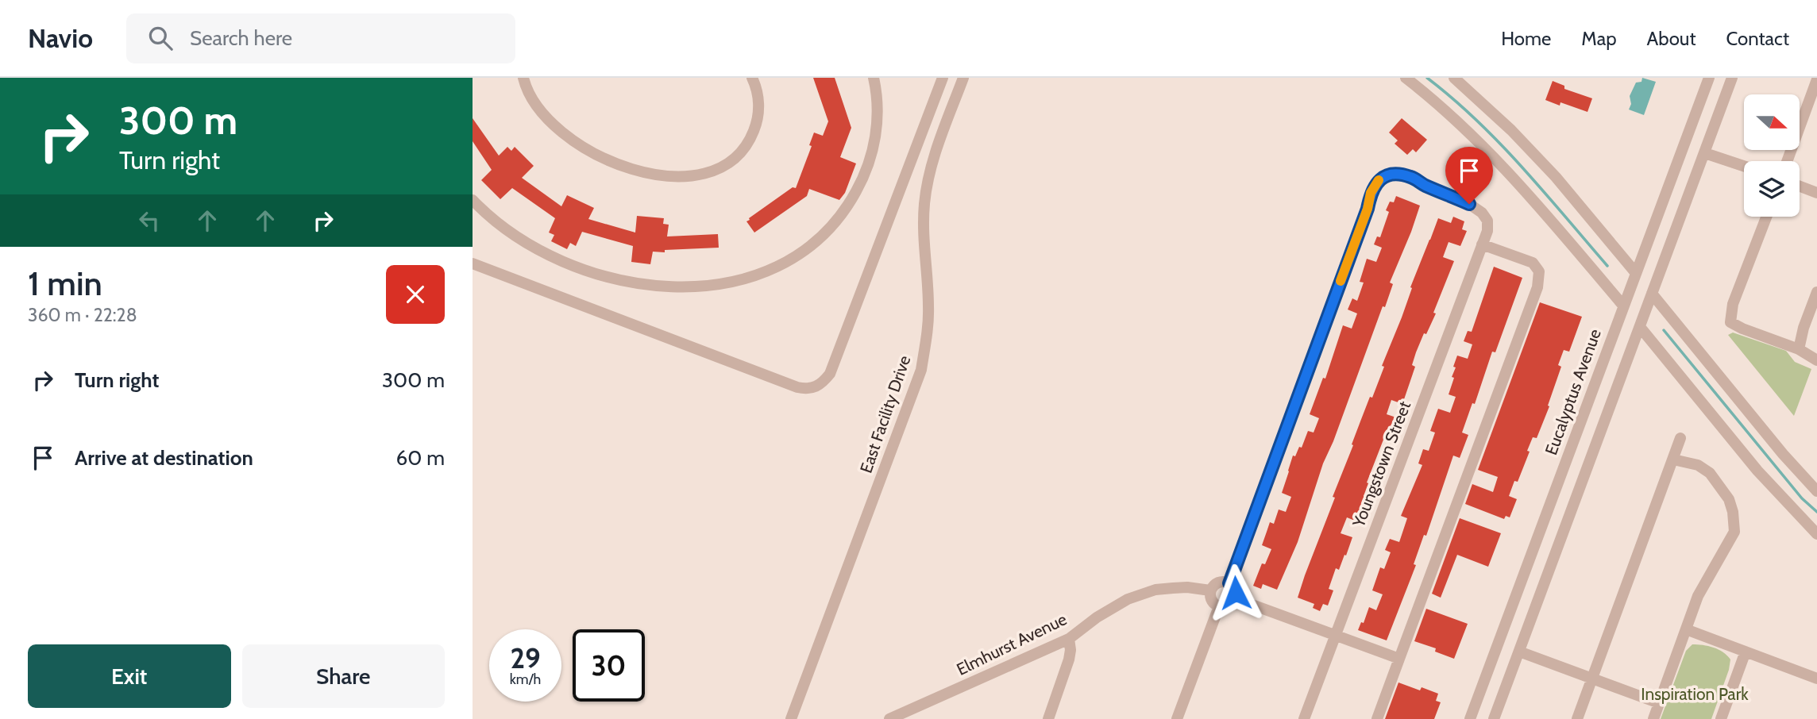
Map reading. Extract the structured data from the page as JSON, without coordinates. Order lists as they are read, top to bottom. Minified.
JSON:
{"streets":{"street":["Eucalyptus Avenue","East Facility Drive","Youngstown Street","Elmhurst Avenue"]},"crossings":[["Youngstown Street","Elmhurst Avenue"]],"parks":["Inspiration Park"],"north":"right","page":{"header":"Navio","search":"Search here","nav":["Home","Map","About","Contact"],"turn":["300 m","Turn right"],"heading":["1 min","360 m · 22:28"],"list":[{"name":"Turn right","value":"300 m"},{"name":"Arrive at destination","value":"60 m"}],"speed":"29 km/h","limit":"30","buttons":["Exit","Share"]}}
